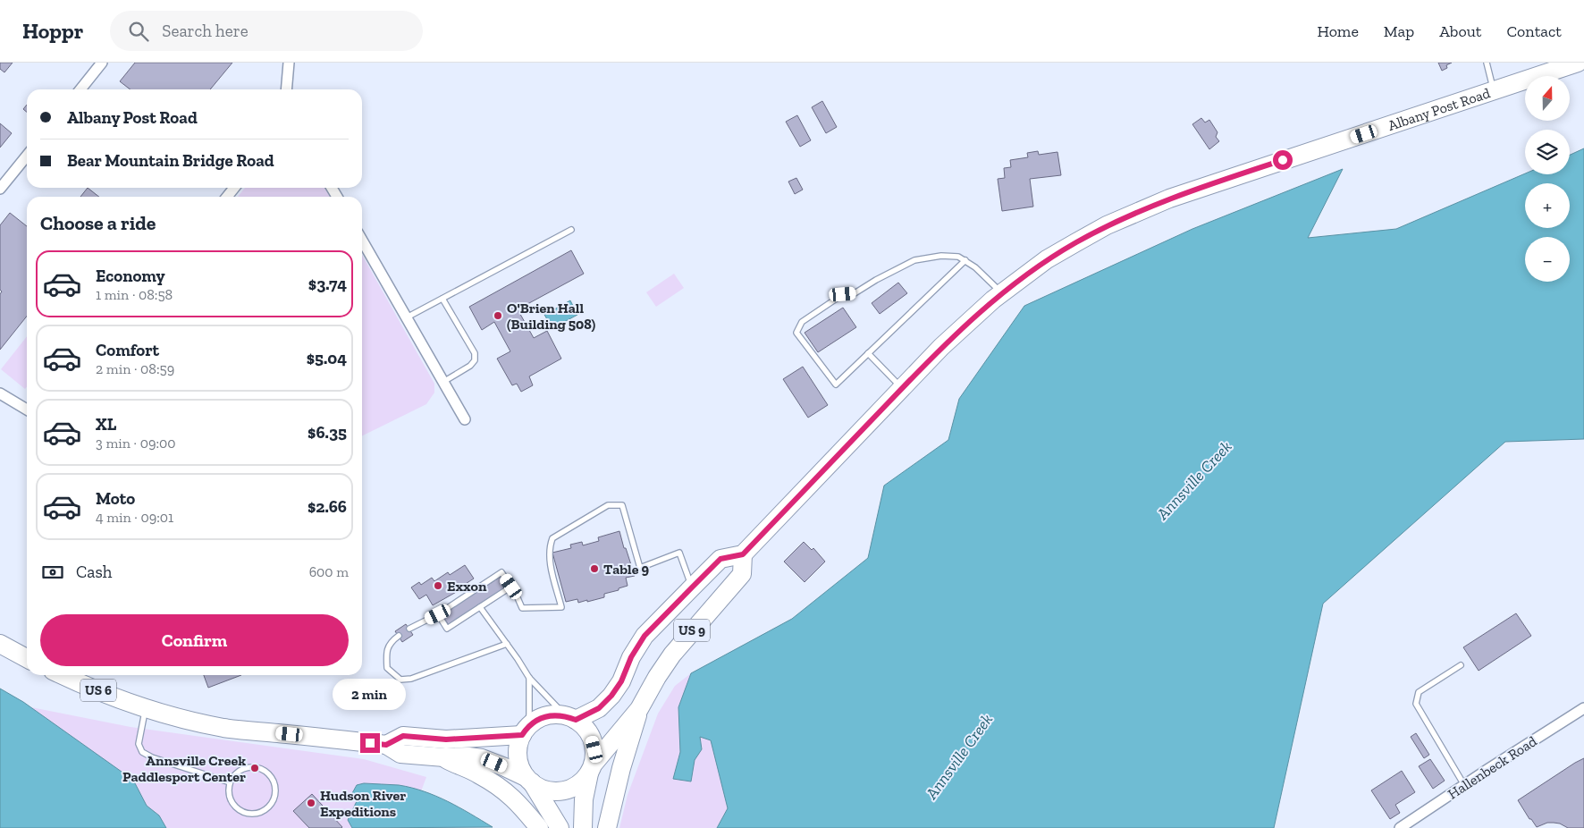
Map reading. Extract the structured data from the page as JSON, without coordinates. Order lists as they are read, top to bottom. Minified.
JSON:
{"streets":{"highway":["Albany Post Road","US 9","US 6"],"street":["Hallenbeck Road"]},"crossings":[["Albany Post Road","US 9"],["US 9","US 6"]],"water":["Annsville Creek"],"places":["O'Brien Hall (Building 508)","Table 9","Exxon","Annsville Creek Paddlesport Center","Hudson River Expeditions"],"north":"top","page":{"header":"Hoppr","search":"Search here","nav":["Home","Map","About","Contact"],"map_buttons":["+","−"],"banner":["Albany Post Road","Bear Mountain Bridge Road"],"heading":"Choose a ride","list":[{"name":"Economy","note":"1 min · 08:58","value":"$3.74"},{"name":"Comfort","note":"2 min · 08:59","value":"$5.04"},{"name":"XL","note":"3 min · 09:00","value":"$6.35"},{"name":"Moto","note":"4 min · 09:01","value":"$2.66"}],"pay":["Cash","600 m"],"buttons":"Confirm","bubble":"2 min"}}
